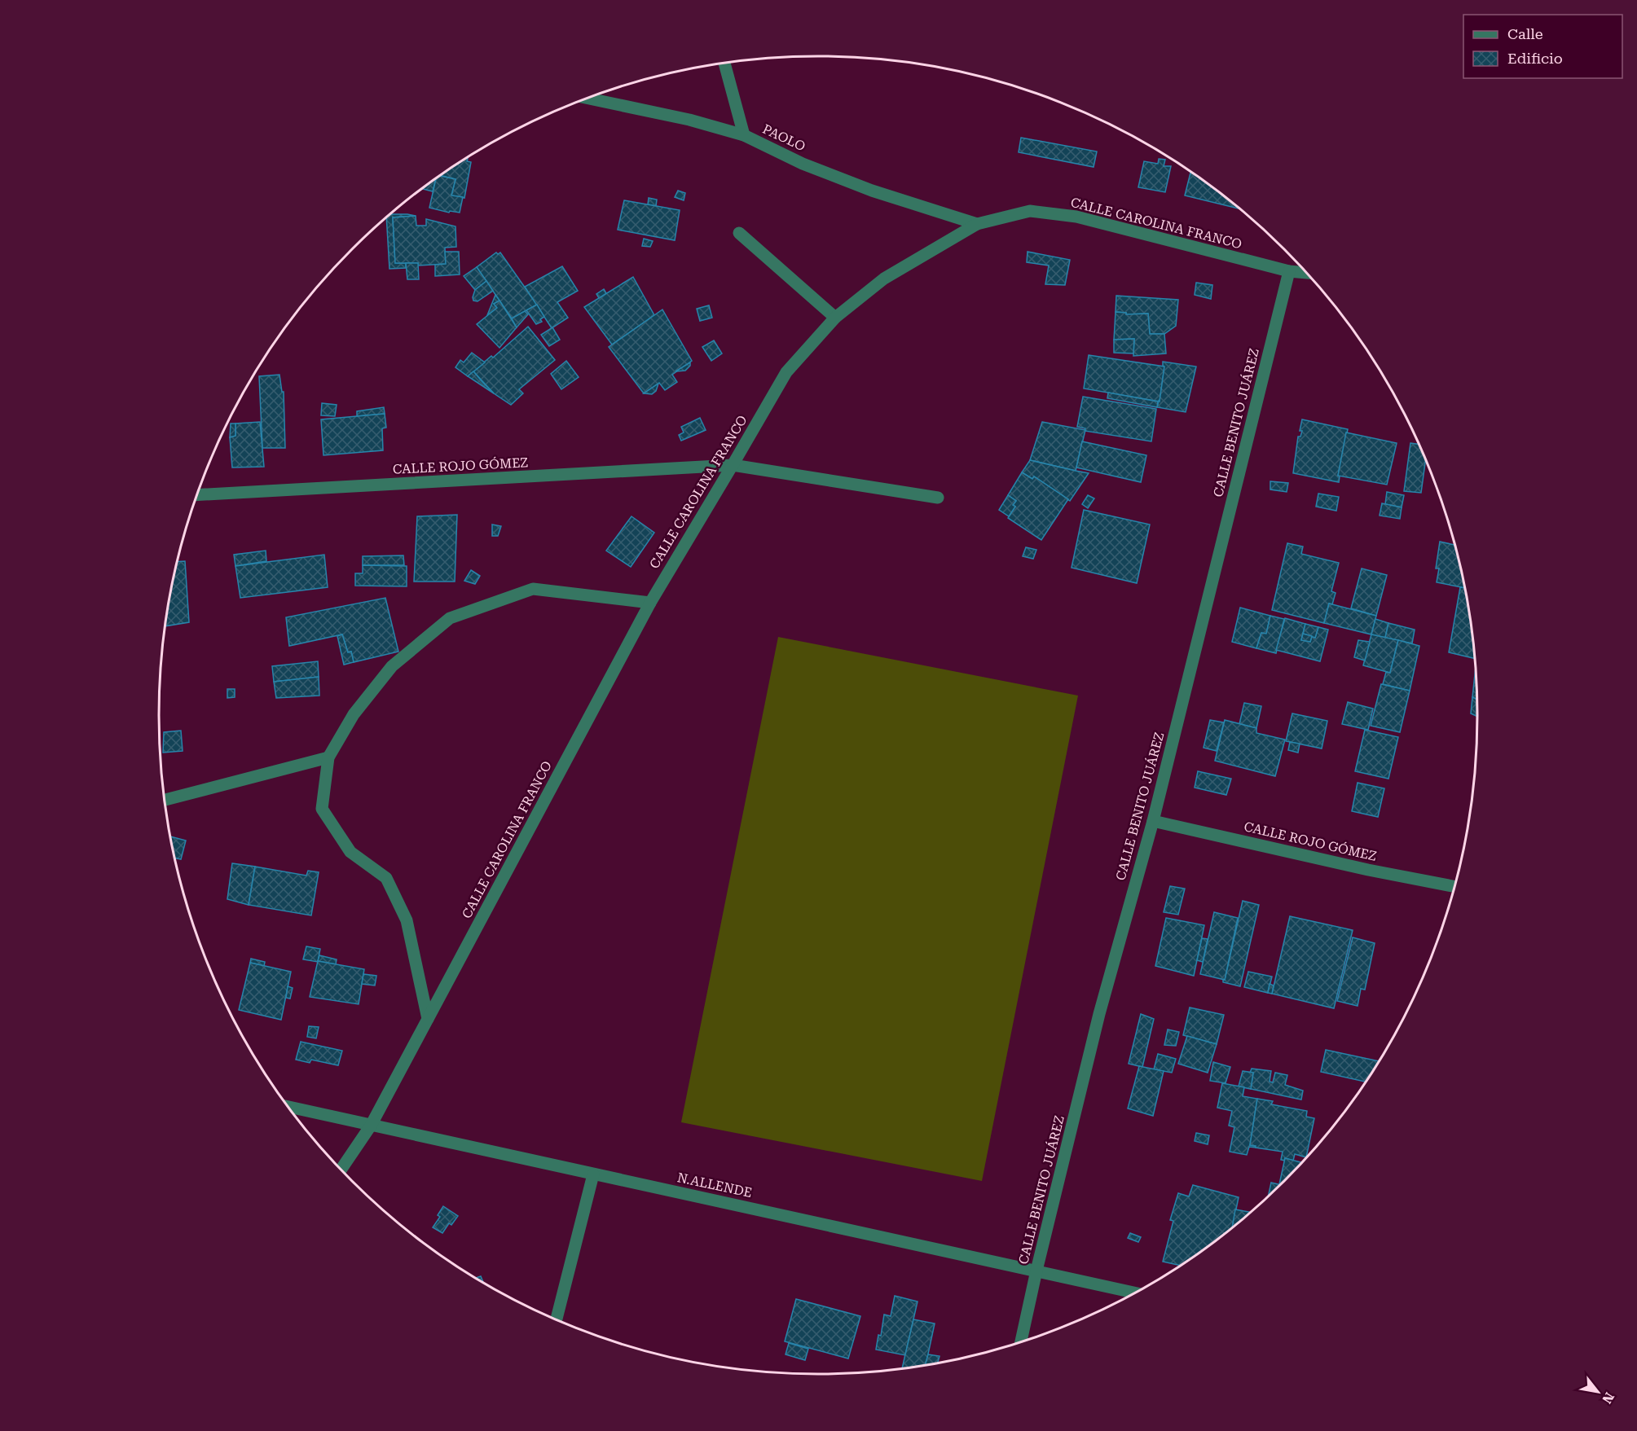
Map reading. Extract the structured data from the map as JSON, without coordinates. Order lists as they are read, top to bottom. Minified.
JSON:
{"streets":{"street":["PAOLO","CALLE CAROLINA FRANCO","CALLE BENITO JUÁREZ","CALLE ROJO GÓMEZ","N.ALLENDE"]},"crossings":[["PAOLO","CALLE CAROLINA FRANCO"],["CALLE CAROLINA FRANCO","CALLE BENITO JUÁREZ"],["CALLE CAROLINA FRANCO","CALLE ROJO GÓMEZ"],["CALLE CAROLINA FRANCO","N.ALLENDE"],["CALLE BENITO JUÁREZ","CALLE ROJO GÓMEZ"],["CALLE BENITO JUÁREZ","N.ALLENDE"]],"legend":["Calle","Edificio"],"north":"bottom right"}
